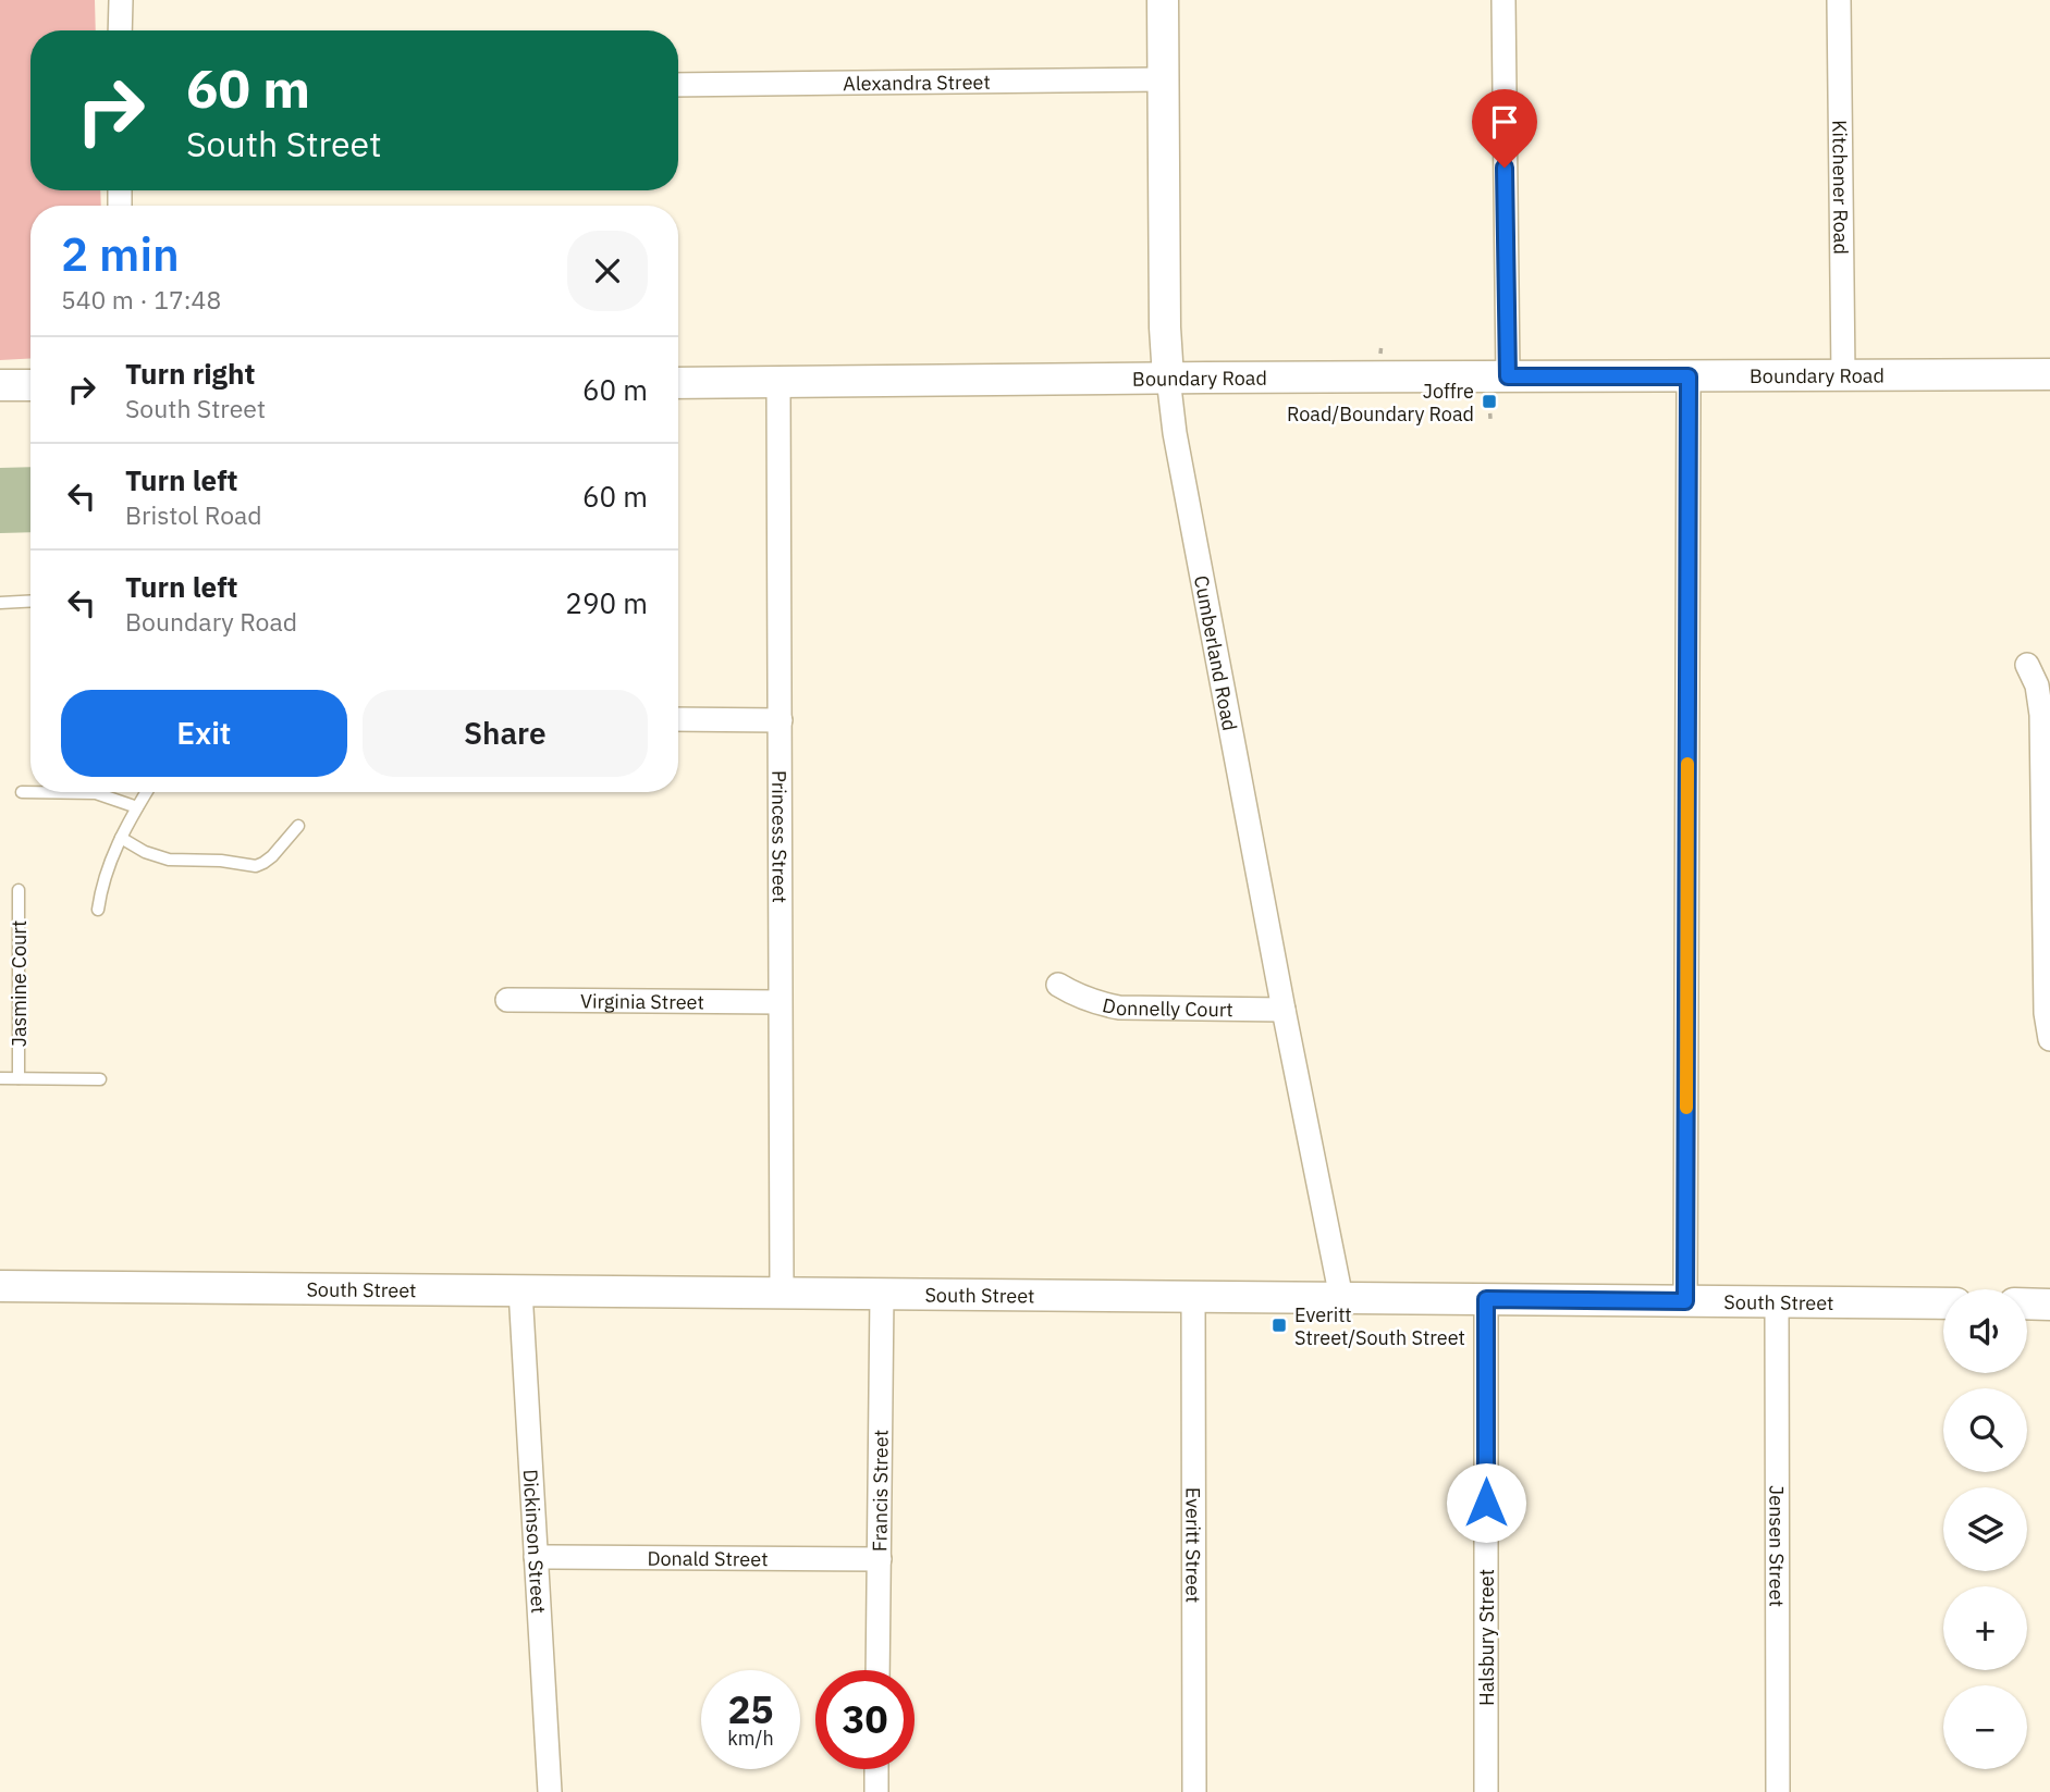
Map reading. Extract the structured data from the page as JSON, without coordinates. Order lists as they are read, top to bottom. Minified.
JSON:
{"streets":{"street":["Alexandra Street","Kitchener Road","Boundary Road","Cumberland Road","Princess Street","Virginia Street","Donnelly Court","South Street","Francis Street","Dickinson Street","Everitt Street","Jensen Street","Donald Street","Halsbury Street"],"lane":["Jasmine Court"]},"crossings":[["Alexandra Street","Cumberland Road"],["Kitchener Road","Boundary Road"],["Boundary Road","Cumberland Road"],["Boundary Road","Princess Street"],["Cumberland Road","Donnelly Court"],["Cumberland Road","South Street"],["Princess Street","Virginia Street"],["Princess Street","South Street"],["South Street","Francis Street"],["South Street","Dickinson Street"],["South Street","Everitt Street"],["South Street","Jensen Street"],["South Street","Halsbury Street"],["Francis Street","Donald Street"],["Dickinson Street","Donald Street"]],"places":{"transit":["Joffre Road/Boundary Road","Everitt Street/South Street"]},"page":{"turn":["60 m","South Street"],"heading":["2 min","540 m · 17:48"],"list":[{"name":"Turn right","note":"South Street","value":"60 m"},{"name":"Turn left","note":"Bristol Road","value":"60 m"},{"name":"Turn left","note":"Boundary Road","value":"290 m"}],"buttons":["Exit","Share"],"map_buttons":["+","−"],"speed":"25 km/h","limit":"30"}}
